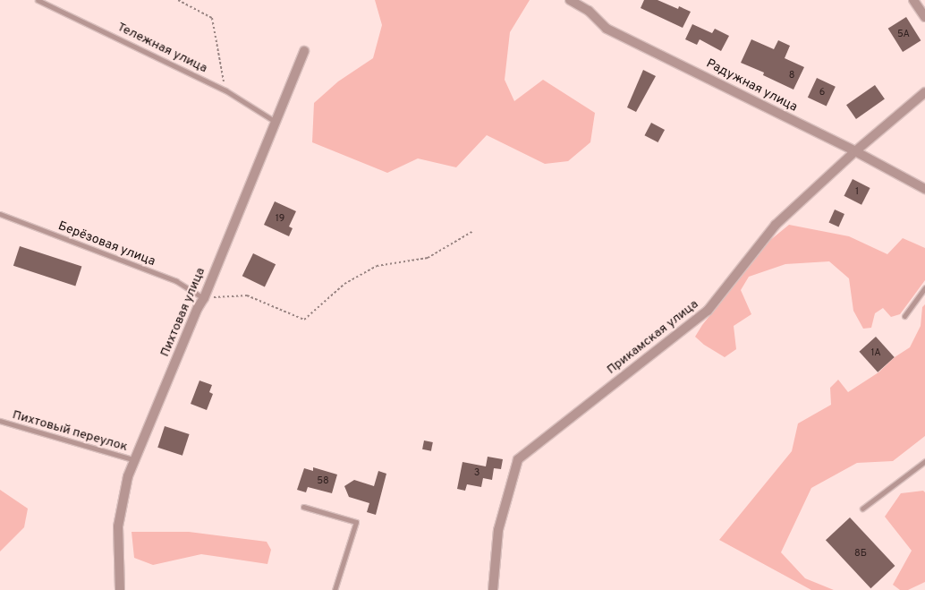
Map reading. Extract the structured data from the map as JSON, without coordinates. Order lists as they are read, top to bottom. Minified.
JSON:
{"streets":{"street":["Радужная улица","Пихтовая улица","Прикамская улица"],"lane":["Тележная улица","Берёзовая улица","Пихтовый переулок"]},"crossings":[["Тележная улица","Пихтовая улица"],["Радужная улица","Прикамская улица"],["Берёзовая улица","Пихтовая улица"],["Пихтовая улица","Пихтовый переулок"]],"house_numbers":["5А","8","6","1","19","1А","3","58","8Б"]}
